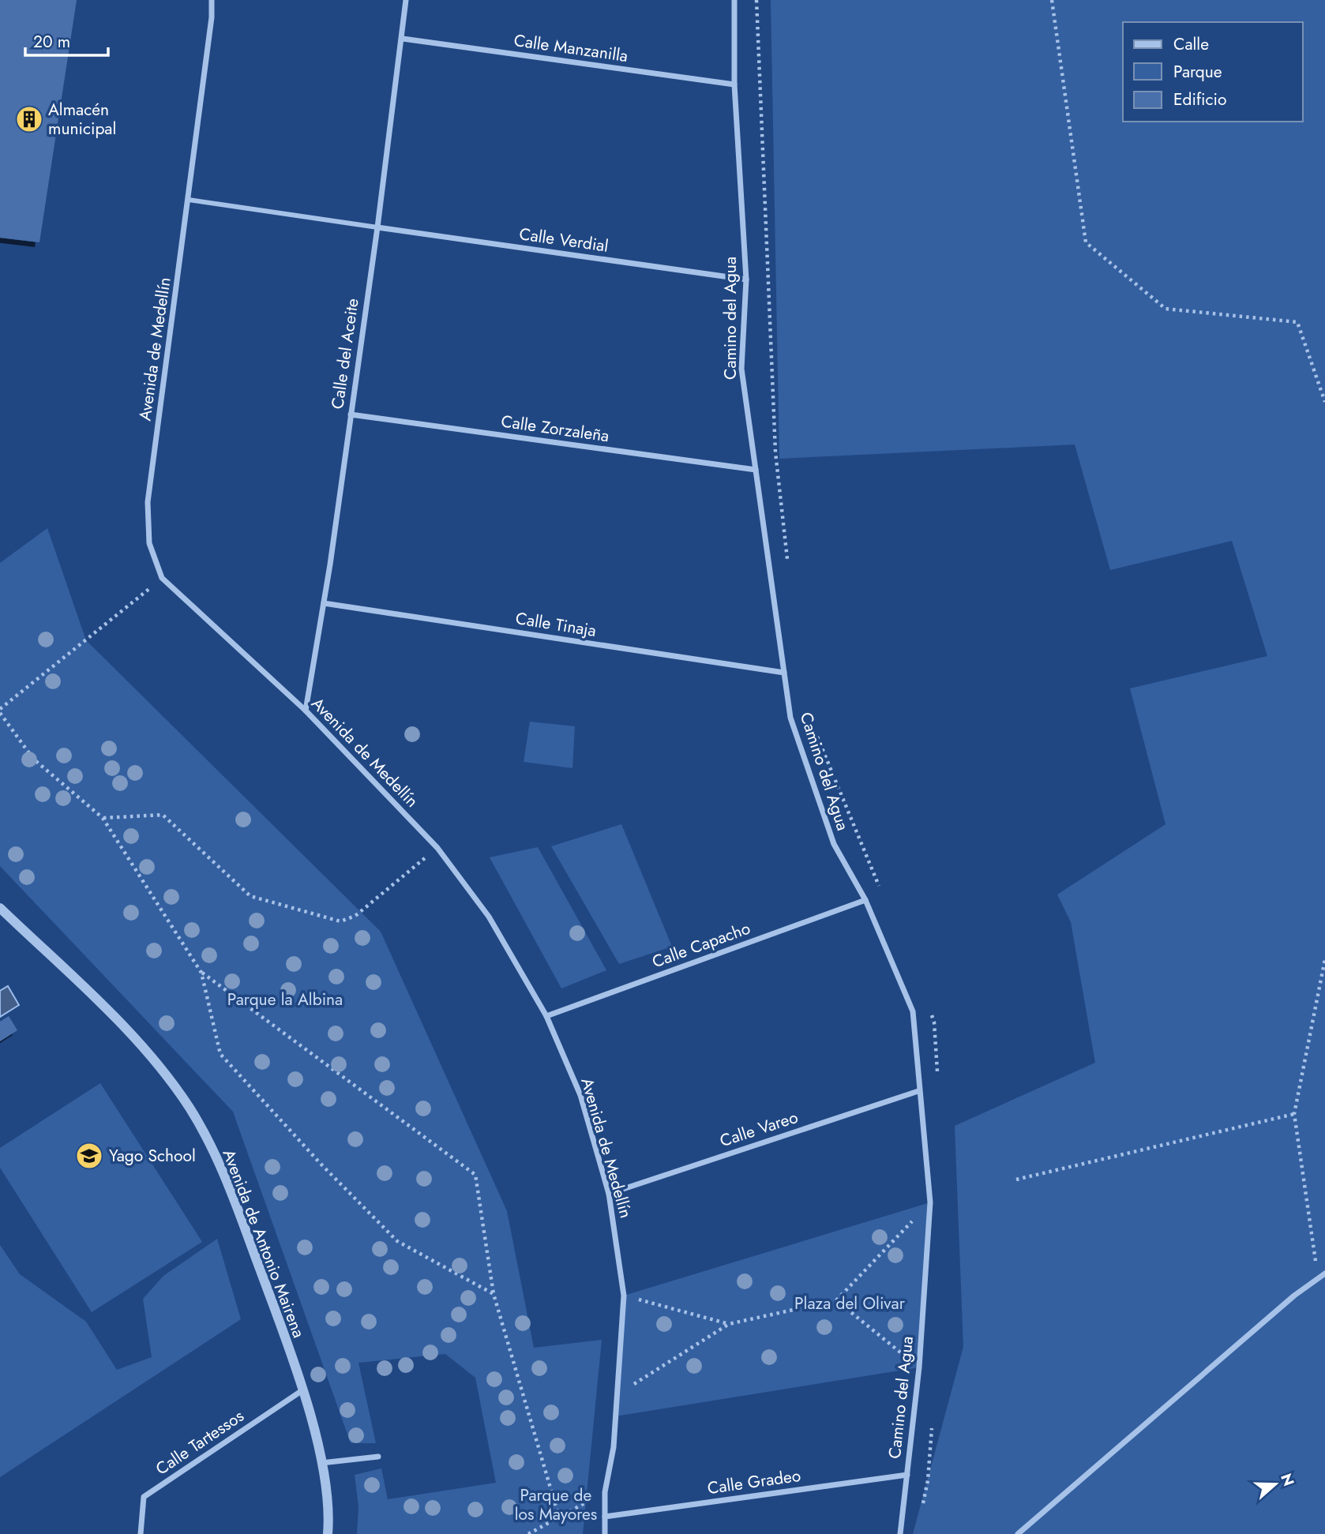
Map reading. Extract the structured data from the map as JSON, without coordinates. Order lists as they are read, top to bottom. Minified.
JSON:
{"streets":{"street":["Calle Manzanilla","Calle Verdial","Camino del Agua","Avenida de Medellín","Calle del Aceite","Calle Zorzaleña","Calle Tinaja","Calle Capacho","Calle Vareo","Avenida de Antonio Mairena","Calle Tartessos","Calle Gradeo"]},"crossings":[["Calle Manzanilla","Camino del Agua"],["Calle Manzanilla","Calle del Aceite"],["Calle Verdial","Camino del Agua"],["Calle Verdial","Calle del Aceite"],["Camino del Agua","Calle Zorzaleña"],["Camino del Agua","Calle Tinaja"],["Camino del Agua","Calle Capacho"],["Camino del Agua","Calle Vareo"],["Camino del Agua","Calle Gradeo"],["Avenida de Medellín","Calle del Aceite"],["Avenida de Medellín","Calle Capacho"],["Avenida de Medellín","Calle Vareo"],["Avenida de Medellín","Calle Gradeo"],["Calle del Aceite","Calle Zorzaleña"],["Calle del Aceite","Calle Tinaja"],["Avenida de Antonio Mairena","Calle Tartessos"]],"parks":["Parque la Albina","Plaza del Olivar","Parque de los Mayores"],"places":{"building":["Almacén municipal"],"school or university":["Yago School"]},"legend":["Calle","Parque","Edificio"],"scale_bar":"20 m","north":"right"}
